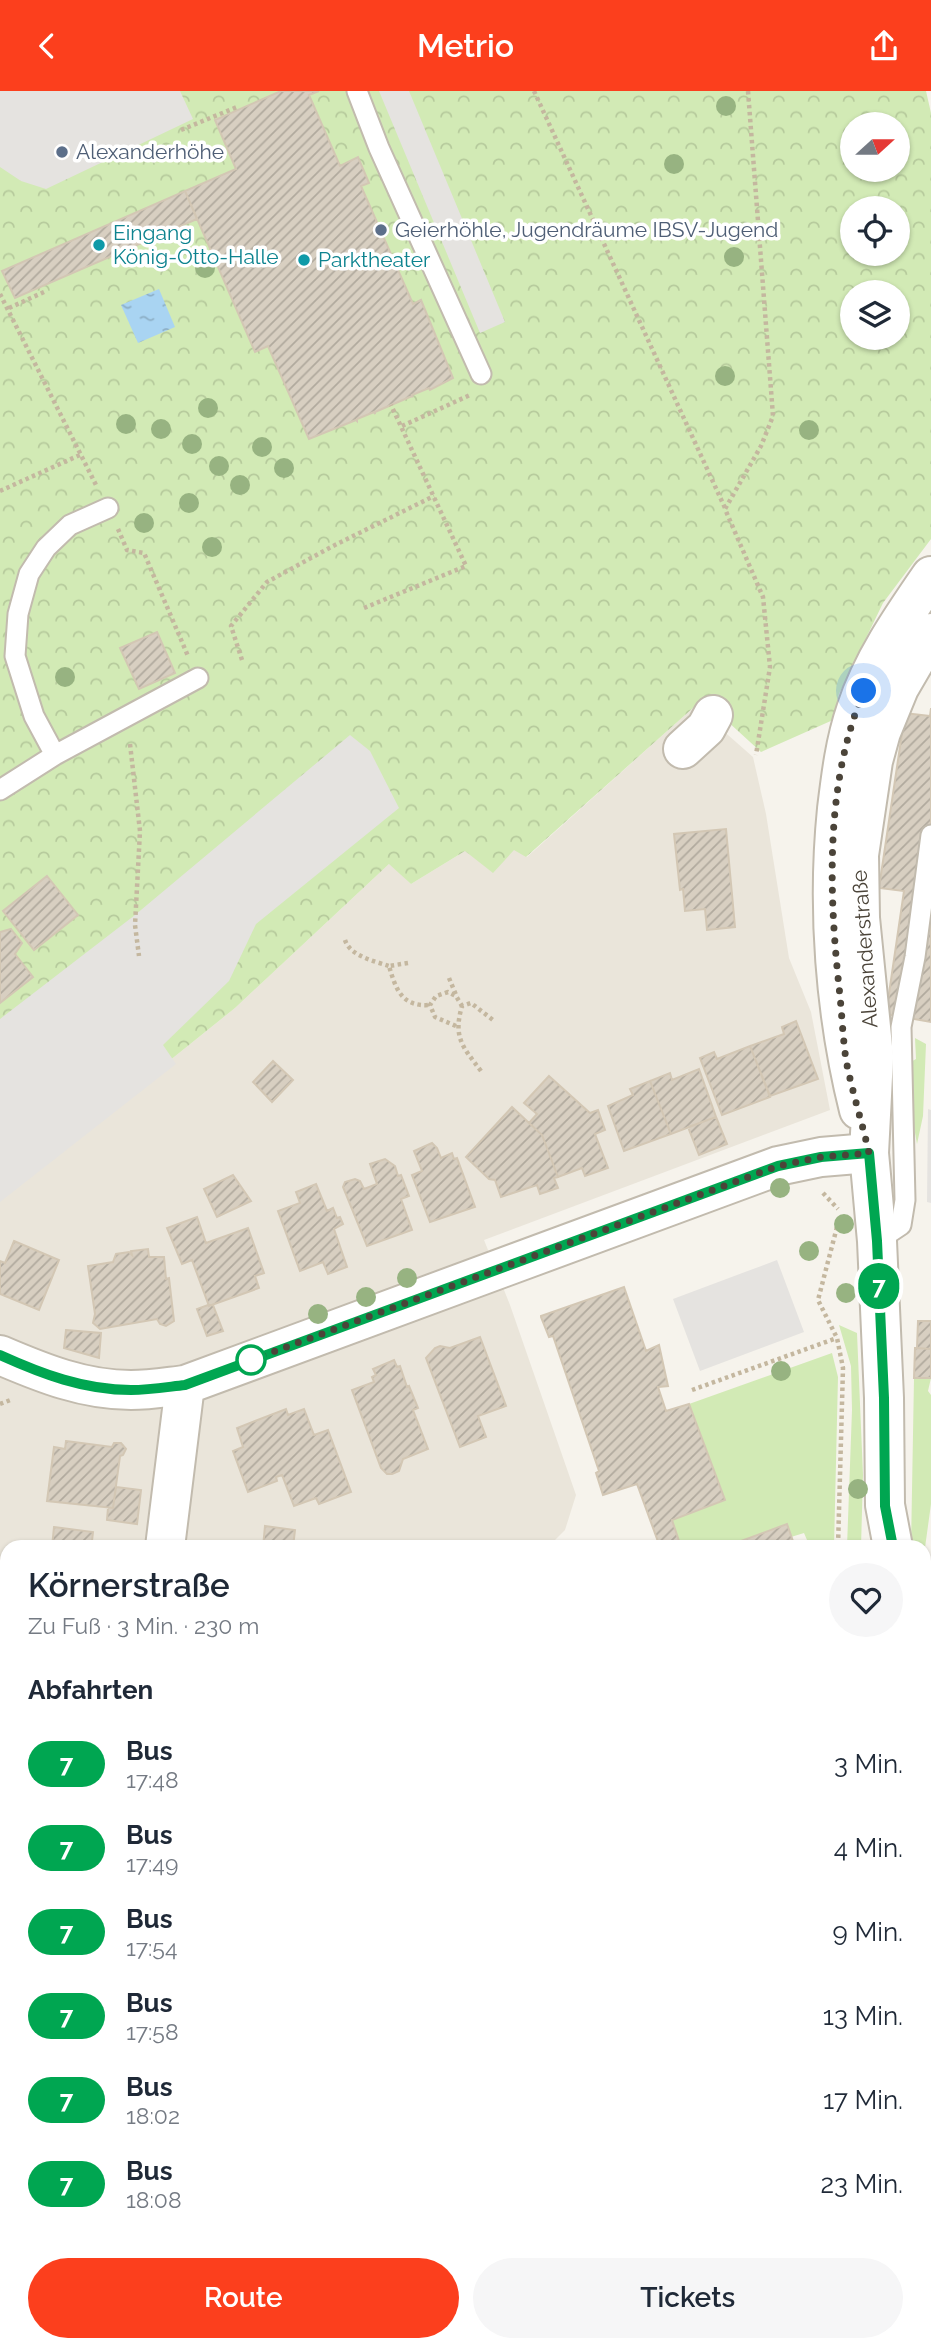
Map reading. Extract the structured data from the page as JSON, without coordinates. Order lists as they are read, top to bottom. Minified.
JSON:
{"streets":{"street":["Alexanderstraße"]},"places":["Alexanderhöhe","Geierhöhle, Jugendräume IBSV-Jugend","Eingang König-Otto-Halle","Parktheater"],"lines":["bus line 7"],"north":"right","page":{"header":"Metrio","on_map":"7","heading":[["Körnerstraße","Zu Fuß · 3 Min. · 230 m"],"Abfahrten"],"list":[{"mark":"7","name":"Bus","note":"17:48","value":"3 Min."},{"mark":"7","name":"Bus","note":"17:49","value":"4 Min."},{"mark":"7","name":"Bus","note":"17:54","value":"9 Min."},{"mark":"7","name":"Bus","note":"17:58","value":"13 Min."},{"mark":"7","name":"Bus","note":"18:02","value":"17 Min."},{"mark":"7","name":"Bus","note":"18:08","value":"23 Min."}],"buttons":["Route","Tickets"]}}
